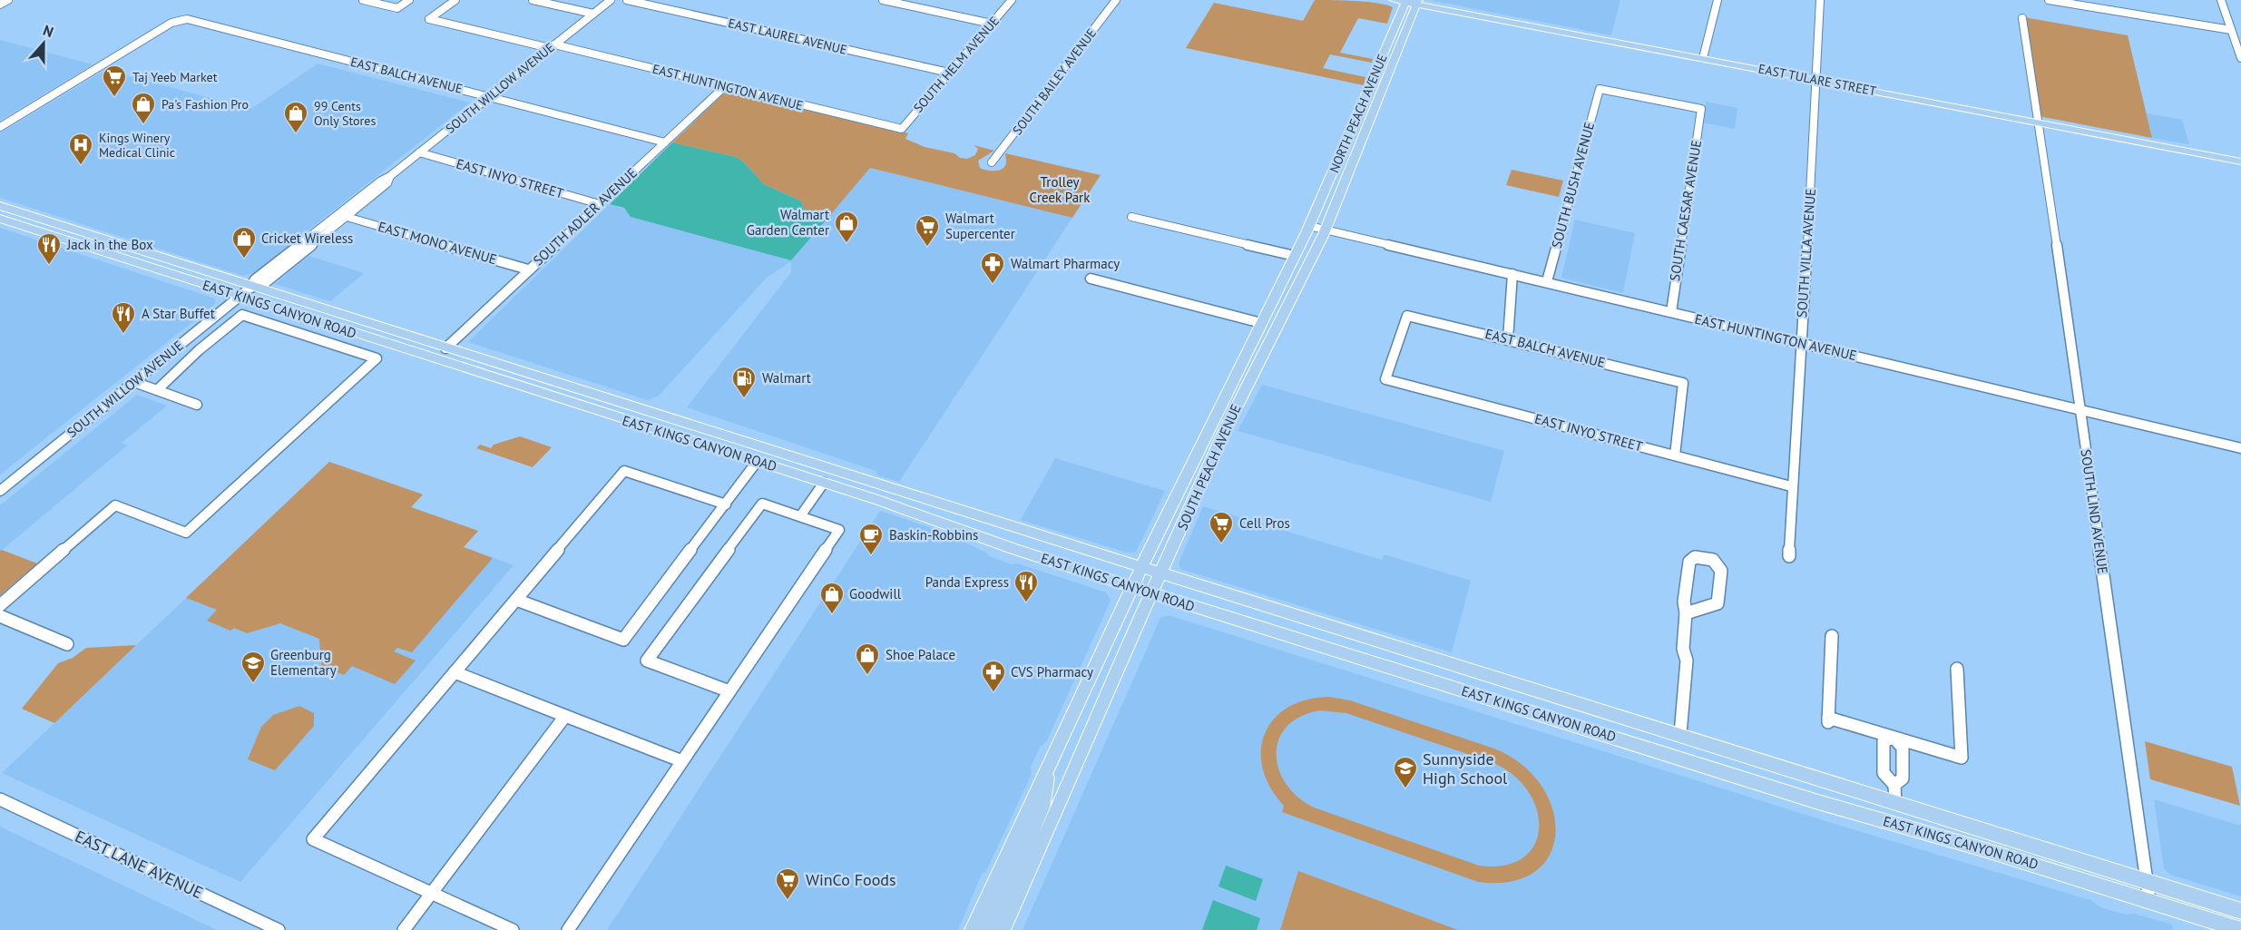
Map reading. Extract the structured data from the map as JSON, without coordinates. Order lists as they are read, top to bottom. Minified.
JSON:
{"streets":{"main road":["EAST TULARE STREET","NORTH PEACH AVENUE","EAST KINGS CANYON ROAD","SOUTH PEACH AVENUE"],"street":["EAST LAUREL AVENUE","SOUTH HELM AVENUE","EAST BALCH AVENUE","SOUTH BAILEY AVENUE","EAST HUNTINGTON AVENUE","SOUTH WILLOW AVENUE","EAST INYO STREET","SOUTH BUSH AVENUE","SOUTH CAESAR AVENUE","SOUTH ADLER AVENUE","EAST MONO AVENUE","SOUTH VILLA AVENUE","SOUTH LIND AVENUE","EAST LANE AVENUE"]},"crossings":[["EAST LAUREL AVENUE","SOUTH HELM AVENUE"],["SOUTH HELM AVENUE","EAST HUNTINGTON AVENUE"],["EAST BALCH AVENUE","SOUTH WILLOW AVENUE"],["EAST BALCH AVENUE","EAST INYO STREET"],["EAST BALCH AVENUE","SOUTH ADLER AVENUE"],["EAST TULARE STREET","NORTH PEACH AVENUE"],["EAST TULARE STREET","SOUTH VILLA AVENUE"],["EAST TULARE STREET","SOUTH PEACH AVENUE"],["EAST TULARE STREET","SOUTH LIND AVENUE"],["EAST HUNTINGTON AVENUE","SOUTH WILLOW AVENUE"],["EAST HUNTINGTON AVENUE","NORTH PEACH AVENUE"],["EAST HUNTINGTON AVENUE","SOUTH BUSH AVENUE"],["EAST HUNTINGTON AVENUE","SOUTH CAESAR AVENUE"],["EAST HUNTINGTON AVENUE","SOUTH ADLER AVENUE"],["EAST HUNTINGTON AVENUE","SOUTH VILLA AVENUE"],["EAST HUNTINGTON AVENUE","SOUTH PEACH AVENUE"],["EAST HUNTINGTON AVENUE","SOUTH LIND AVENUE"],["SOUTH WILLOW AVENUE","EAST INYO STREET"],["SOUTH WILLOW AVENUE","EAST MONO AVENUE"],["SOUTH WILLOW AVENUE","EAST KINGS CANYON ROAD"],["NORTH PEACH AVENUE","SOUTH PEACH AVENUE"],["EAST INYO STREET","SOUTH ADLER AVENUE"],["EAST INYO STREET","SOUTH VILLA AVENUE"],["SOUTH BUSH AVENUE","SOUTH CAESAR AVENUE"],["SOUTH ADLER AVENUE","EAST MONO AVENUE"],["SOUTH ADLER AVENUE","EAST KINGS CANYON ROAD"],["EAST KINGS CANYON ROAD","SOUTH PEACH AVENUE"],["EAST KINGS CANYON ROAD","SOUTH LIND AVENUE"]],"parks":["Trolley Creek Park"],"places":{"supermarket":["Taj Yeeb Market","Walmart Supercenter","Cell Pros","WinCo Foods"],"shop":["Pa's Fashion Pro","99 Cents Only Stores","Walmart Garden Center","Cricket Wireless","Goodwill","Shoe Palace"],"hospital":["Kings Winery Medical Clinic"],"restaurant":["Jack in the Box","A Star Buffet","Panda Express"],"pharmacy":["Walmart Pharmacy","CVS Pharmacy"],"fuel station":["Walmart"],"cafe":["Baskin-Robbins"],"school or university":["Greenburg Elementary","Sunnyside High School"]},"north":"top"}
